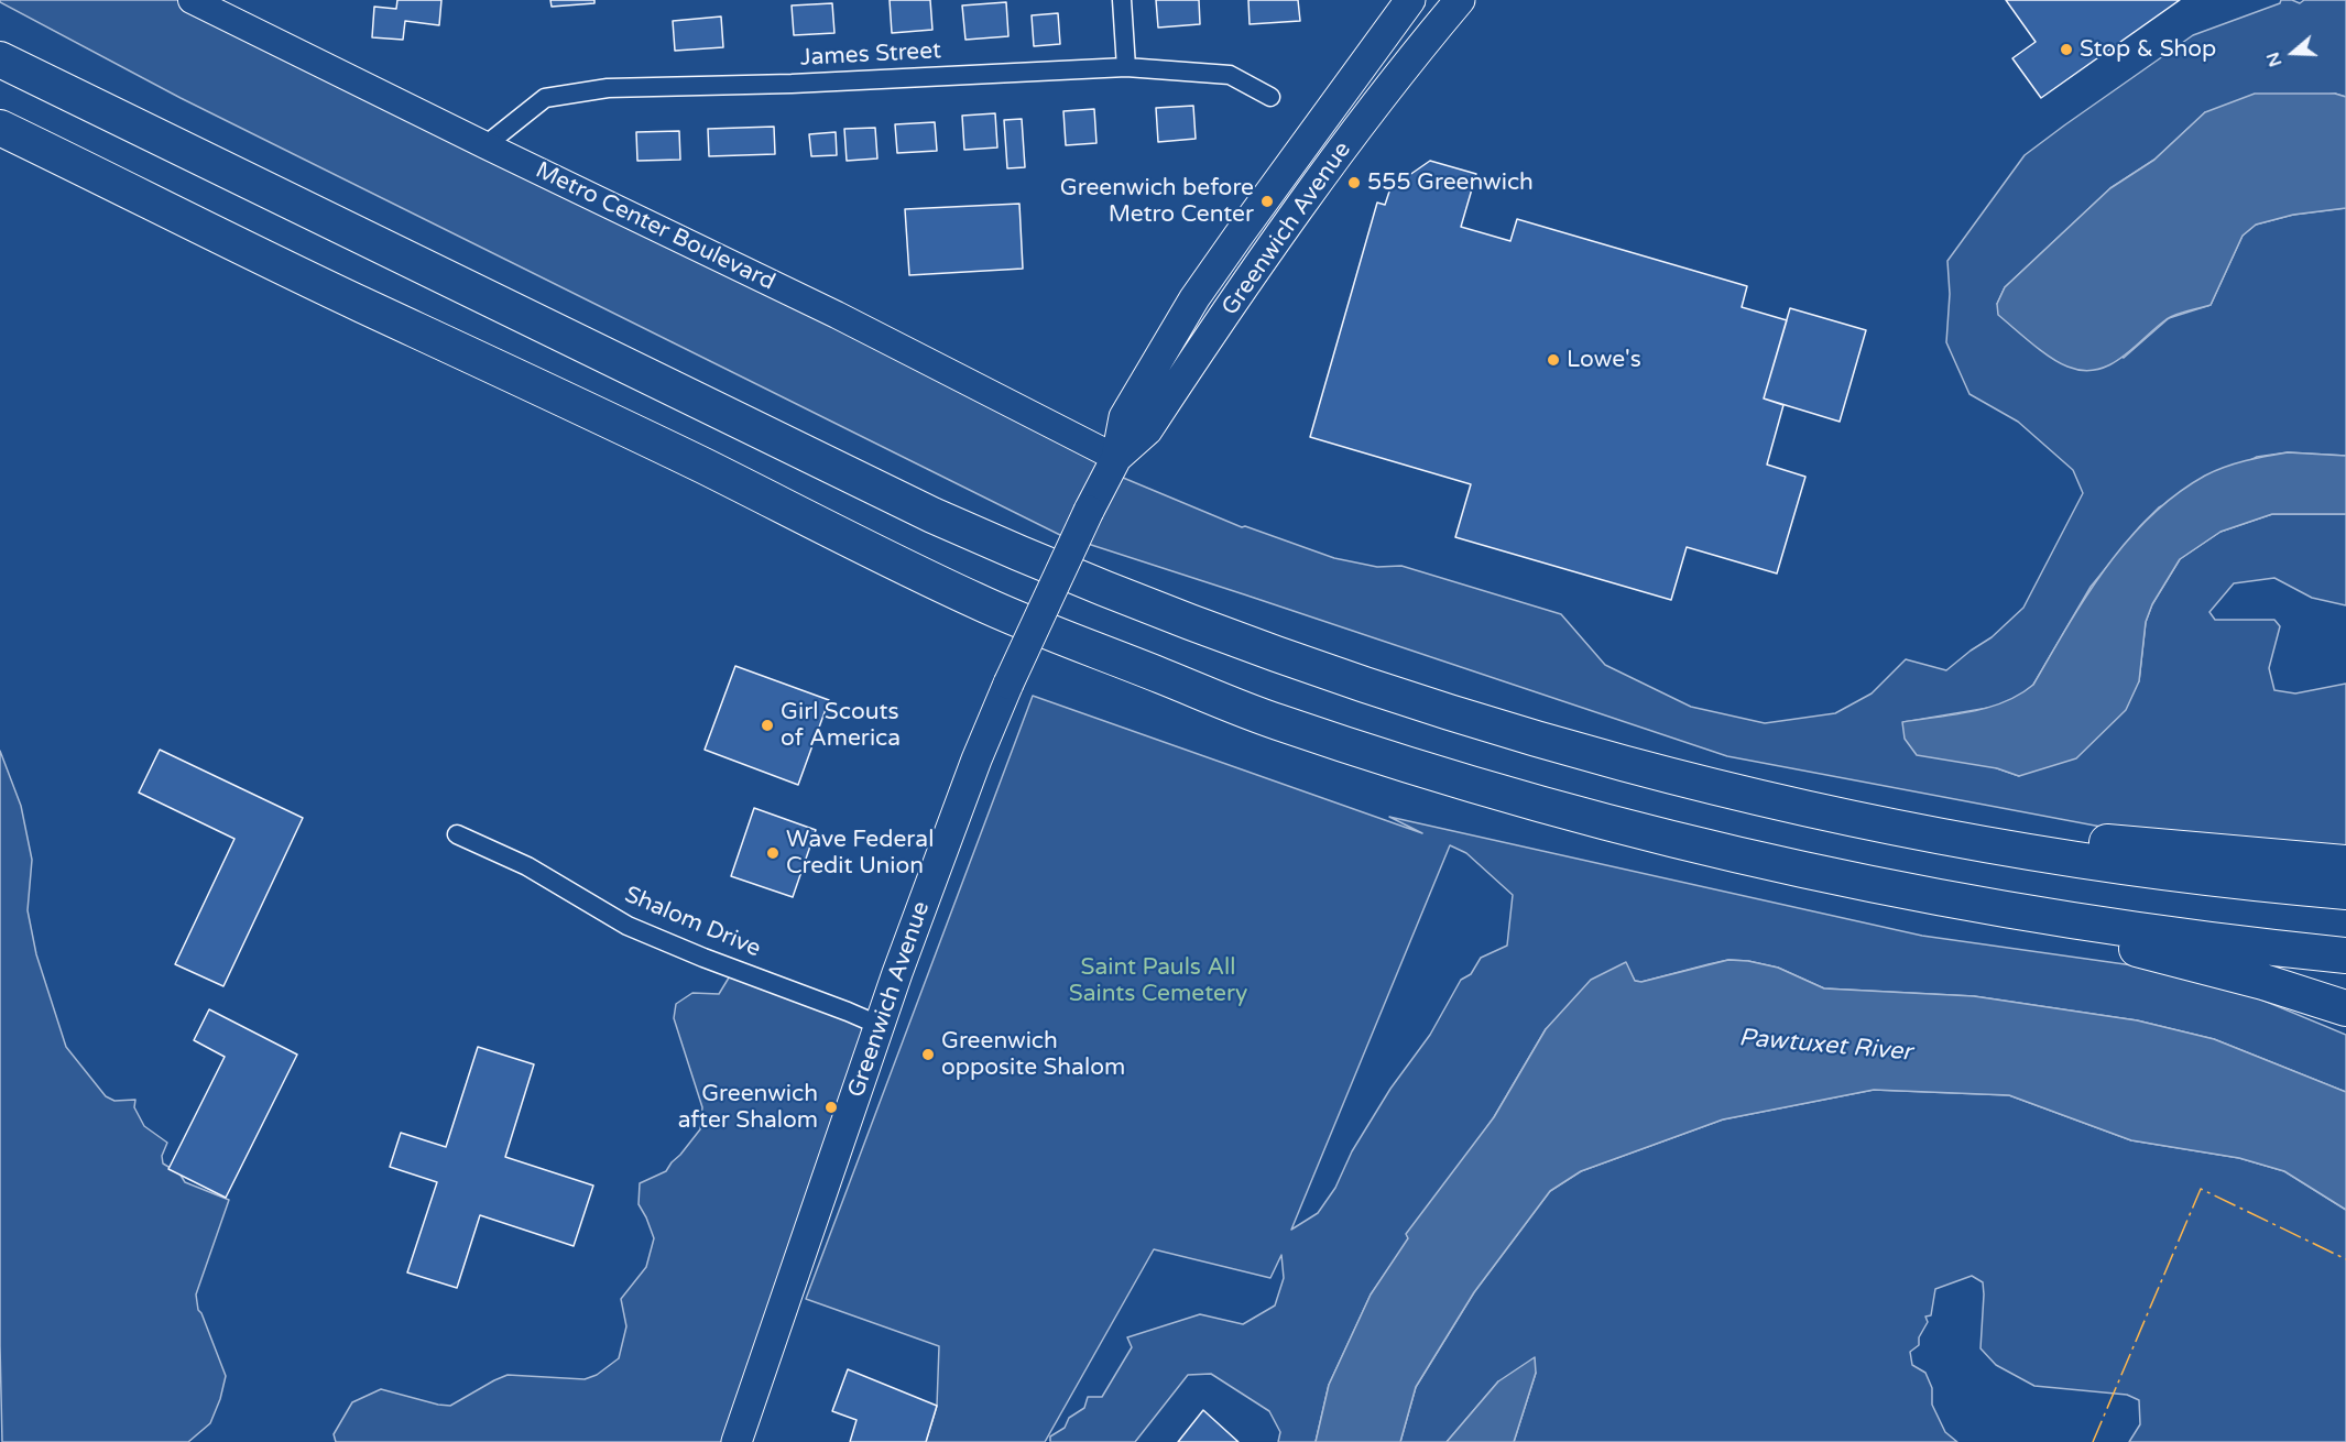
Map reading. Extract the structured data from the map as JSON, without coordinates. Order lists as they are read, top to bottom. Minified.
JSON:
{"streets":{"main road":["Greenwich Avenue"],"street":["James Street","Metro Center Boulevard","Shalom Drive"]},"crossings":[["James Street","Metro Center Boulevard"],["Metro Center Boulevard","Greenwich Avenue"],["Greenwich Avenue","Shalom Drive"]],"water":["Pawtuxet River"],"parks":["Saint Pauls All Saints Cemetery"],"places":["Stop & Shop","555 Greenwich","Greenwich before Metro Center","Lowe's","Girl Scouts of America","Wave Federal Credit Union","Greenwich opposite Shalom","Greenwich after Shalom"],"north":"left"}
